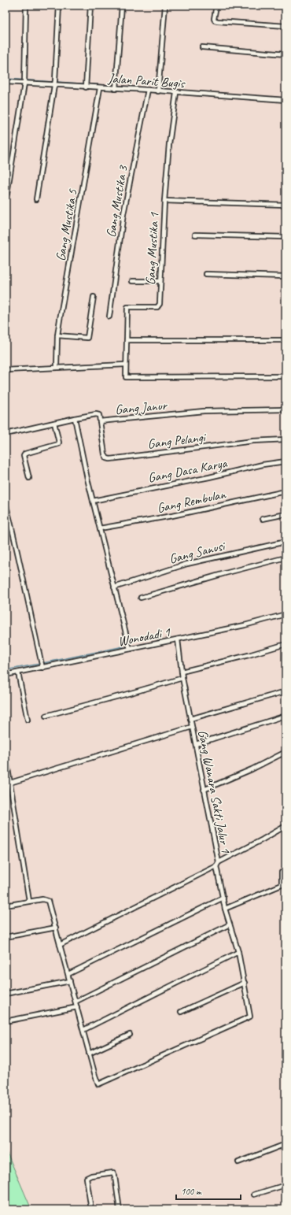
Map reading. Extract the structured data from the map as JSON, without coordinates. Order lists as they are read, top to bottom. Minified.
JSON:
{"streets":{"street":["Jalan Parit Bugis","Gang Mustika 3","Gang Mustika 5","Gang Mustika 1","Gang Janur","Gang Pelangi","Gang Dasa Karya","Gang Rembulan","Gang Sanusi","Wonodadi 1","Gang Wanara Sakti Jalur 1"]},"crossings":[["Jalan Parit Bugis","Gang Mustika 3"],["Jalan Parit Bugis","Gang Mustika 5"],["Jalan Parit Bugis","Gang Mustika 1"],["Gang Janur","Gang Pelangi"],["Wonodadi 1","Gang Wanara Sakti Jalur 1"]],"scale_bar":"100 m"}
